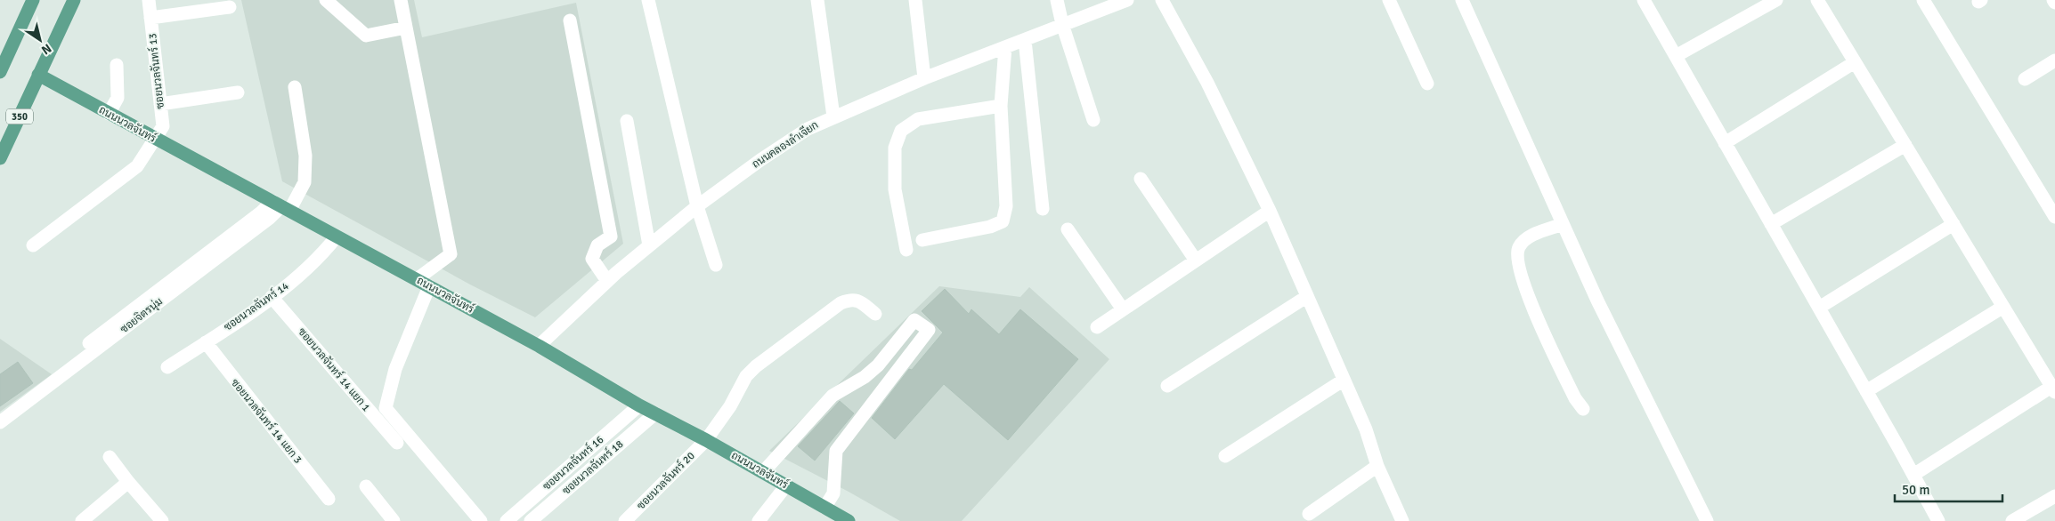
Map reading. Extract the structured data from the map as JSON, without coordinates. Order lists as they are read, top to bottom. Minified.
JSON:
{"streets":{"main road":["350","ถนนนวลจันทร์"],"street":["ซอยนวลจันทร์ 13","ถนนคลองลำเจียก","ซอยนวลจันทร์ 14","ซอยจิตรนุ่ม","ซอยนวลจันทร์ 14 แยก 1","ซอยนวลจันทร์ 14 แยก 3","ซอยนวลจันทร์ 16","ซอยนวลจันทร์ 18","ซอยนวลจันทร์ 20"]},"crossings":[["ซอยนวลจันทร์ 13","ถนนนวลจันทร์"],["350","ถนนนวลจันทร์"],["ถนนนวลจันทร์","ถนนคลองลำเจียก"],["ถนนนวลจันทร์","ซอยนวลจันทร์ 14"],["ถนนนวลจันทร์","ซอยจิตรนุ่ม"],["ถนนนวลจันทร์","ซอยนวลจันทร์ 16"],["ถนนนวลจันทร์","ซอยนวลจันทร์ 18"],["ถนนนวลจันทร์","ซอยนวลจันทร์ 20"],["ซอยนวลจันทร์ 14","ซอยนวลจันทร์ 14 แยก 1"],["ซอยนวลจันทร์ 14","ซอยนวลจันทร์ 14 แยก 3"]],"scale_bar":"50 m","north":"bottom right"}
